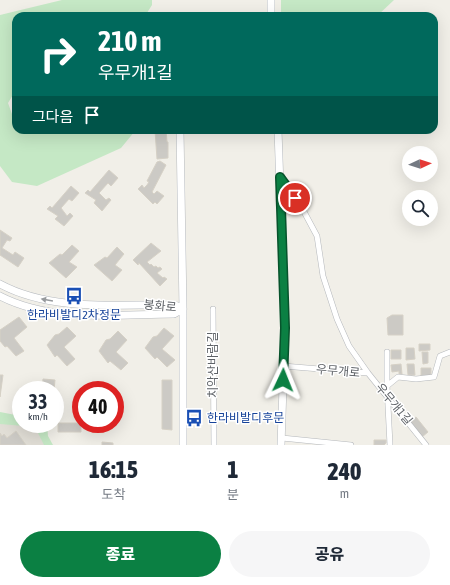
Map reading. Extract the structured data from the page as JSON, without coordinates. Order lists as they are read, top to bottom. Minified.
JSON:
{"streets":{"street":["봉화로","치악산바람길","우무개로","우무개1길"]},"crossings":[["우무개로","우무개1길"]],"places":{"bus stop":["한라비발디2차정문","한라비발디후문"]},"north":"right","page":{"turn":["210 m","우무개1길"],"then":"그다음","speed":"33 km/h","limit":"40","eta":["16:15","도착","1","분","240","m"],"buttons":["종료","공유"]}}
